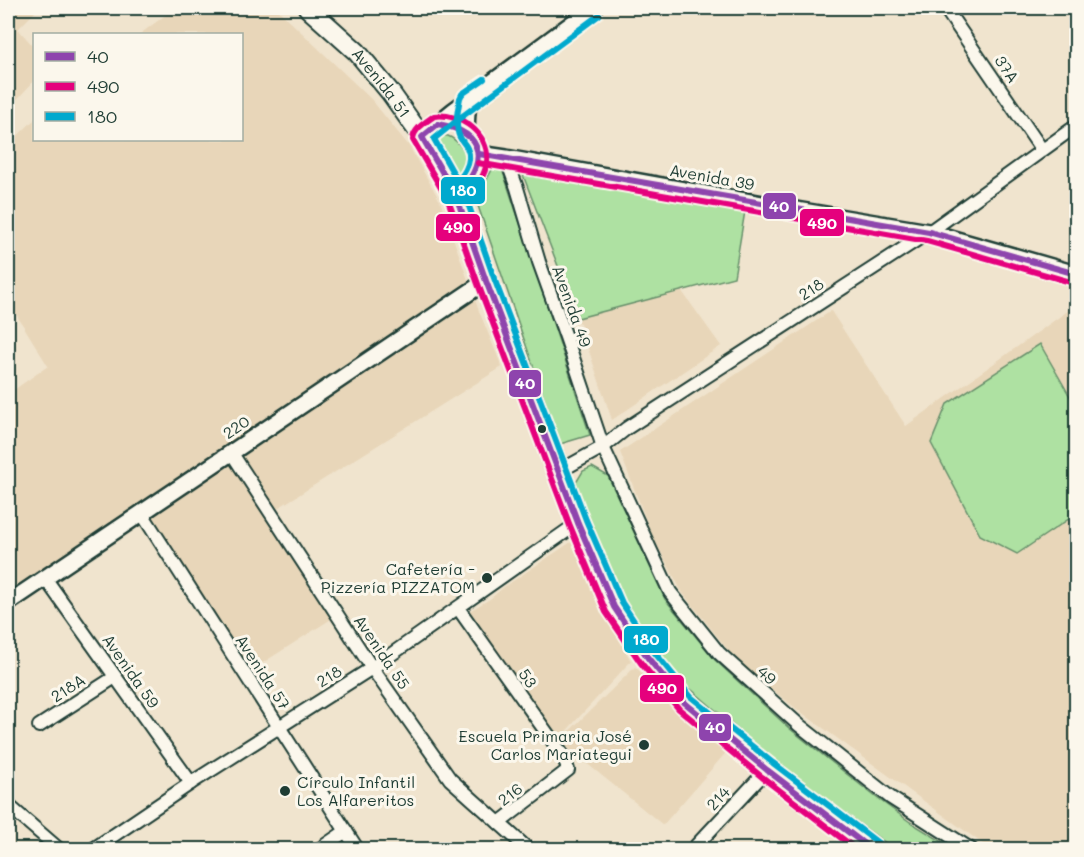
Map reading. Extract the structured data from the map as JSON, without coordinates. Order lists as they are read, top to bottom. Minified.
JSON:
{"streets":{"main road":["Avenida 51"],"street":["37A","Avenida 39","218","Avenida 49","220","Avenida 55","Avenida 59","Avenida 57","49","53","218A","216","214"]},"crossings":[["37A","218"],["Avenida 51","218"],["Avenida 51","220"],["Avenida 51","214"],["Avenida 39","218"],["Avenida 39","Avenida 49"],["218","Avenida 49"],["218","Avenida 55"],["218","Avenida 59"],["218","Avenida 57"],["218","53"],["Avenida 49","49"],["220","Avenida 55"],["220","Avenida 59"],["220","Avenida 57"],["Avenida 55","216"],["Avenida 59","218A"],["53","216"]],"places":["Cafetería - Pizzería PIZZATOM","Escuela Primaria José Carlos Mariategui","Círculo Infantil Los Alfareritos"],"lines":["transit line 180","transit line 490","transit line 40"],"legend":["40","490","180"]}
